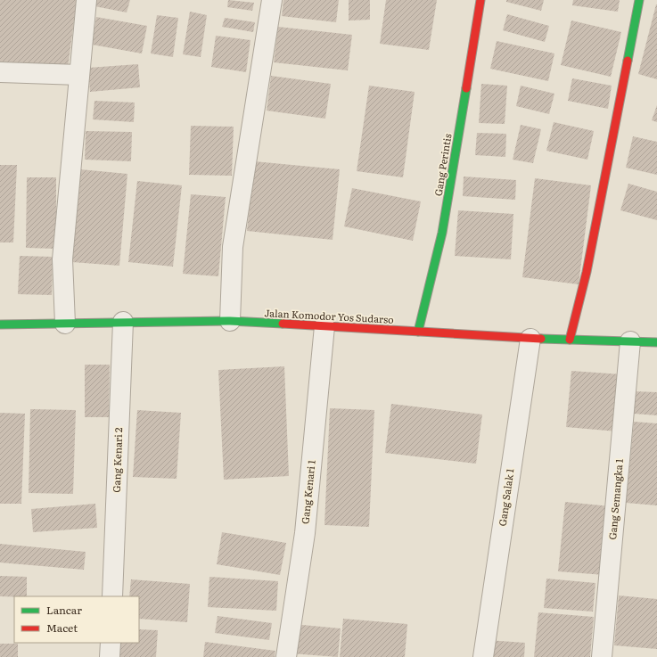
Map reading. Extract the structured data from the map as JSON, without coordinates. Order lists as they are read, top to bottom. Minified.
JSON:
{"streets":{"street":["Gang Perintis","Jalan Komodor Yos Sudarso","Gang Kenari 2","Gang Kenari 1","Gang Salak 1","Gang Semangka 1"]},"crossings":[["Gang Perintis","Jalan Komodor Yos Sudarso"],["Jalan Komodor Yos Sudarso","Gang Kenari 2"],["Jalan Komodor Yos Sudarso","Gang Kenari 1"],["Jalan Komodor Yos Sudarso","Gang Salak 1"],["Jalan Komodor Yos Sudarso","Gang Semangka 1"]],"legend":["Lancar","Macet"]}
